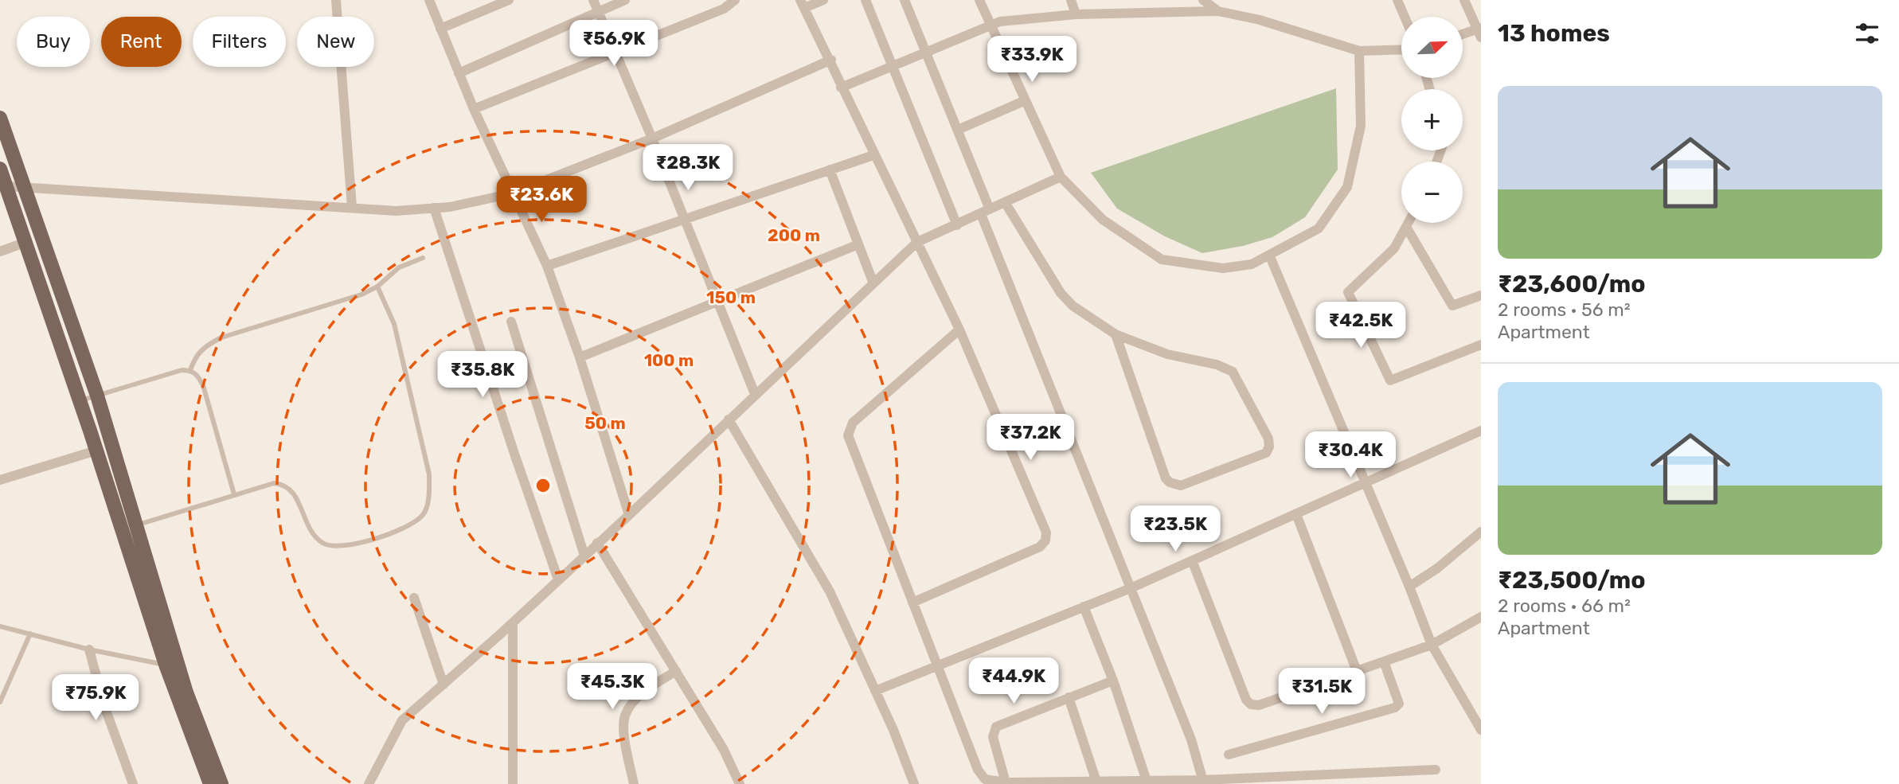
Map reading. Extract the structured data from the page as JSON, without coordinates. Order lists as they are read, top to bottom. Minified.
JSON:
{"north":"top right","page":{"heading":"13 homes","map_buttons":["+","−"],"chip":["Buy","Rent","Filters","New"],"price":["₹56.9K","₹33.9K","₹28.3K","₹23.6K","₹42.5K","₹35.8K","₹37.2K","₹30.4K","₹23.5K","₹44.9K","₹45.3K","₹31.5K","₹75.9K"],"list":[{"name":"₹23,600/mo","note":"2 rooms · 56 m² · Apartment"},{"name":"₹23,500/mo","note":"2 rooms · 66 m² · Apartment"}]},"rings":["200 m","150 m","100 m","50 m"]}
